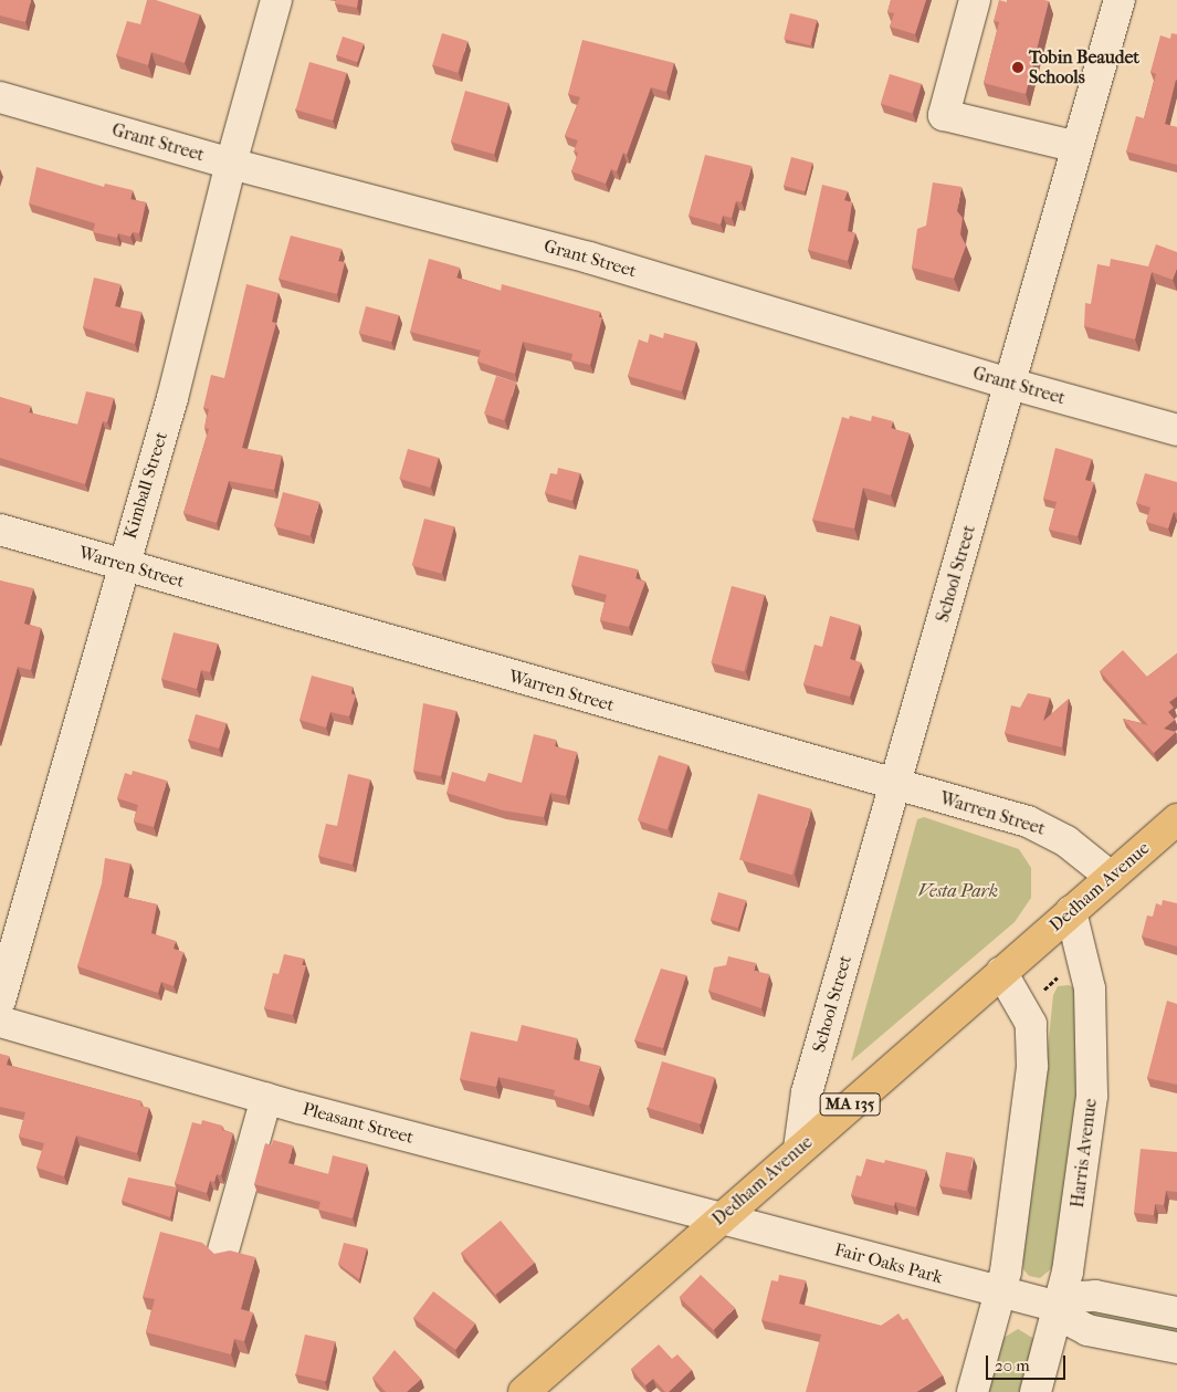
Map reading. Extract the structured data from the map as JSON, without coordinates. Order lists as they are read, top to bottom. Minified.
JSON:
{"streets":{"main road":["Dedham Avenue","MA 135"],"street":["Grant Street","Kimball Street","Warren Street","School Street","Pleasant Street","Harris Avenue","Fair Oaks Park"]},"crossings":[["Grant Street","Kimball Street"],["Grant Street","School Street"],["Kimball Street","Warren Street"],["Warren Street","School Street"],["Warren Street","Dedham Avenue"],["School Street","Dedham Avenue"],["Dedham Avenue","Pleasant Street"],["Dedham Avenue","Harris Avenue"],["Dedham Avenue","Fair Oaks Park"],["Pleasant Street","Fair Oaks Park"],["Harris Avenue","Fair Oaks Park"]],"parks":["Vesta Park"],"places":["Tobin Beaudet Schools"],"scale_bar":"20 m"}
